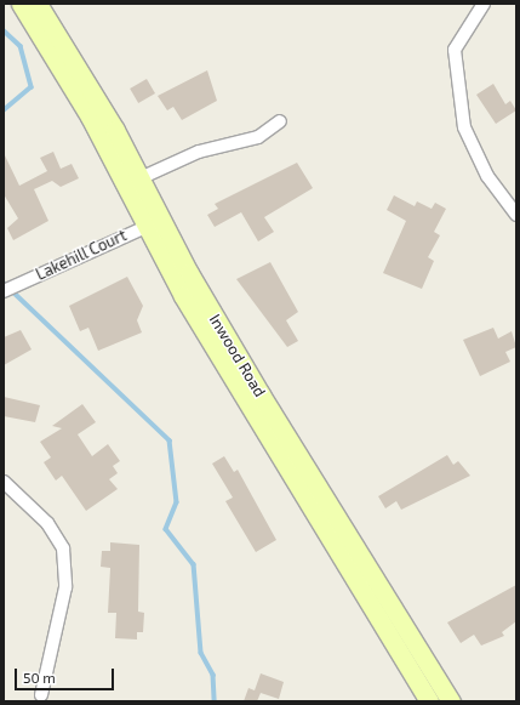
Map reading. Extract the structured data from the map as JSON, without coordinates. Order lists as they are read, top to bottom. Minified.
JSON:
{"streets":{"main road":["Inwood Road"],"street":["Lakehill Court"]},"crossings":[["Lakehill Court","Inwood Road"]],"scale_bar":"50 m"}
